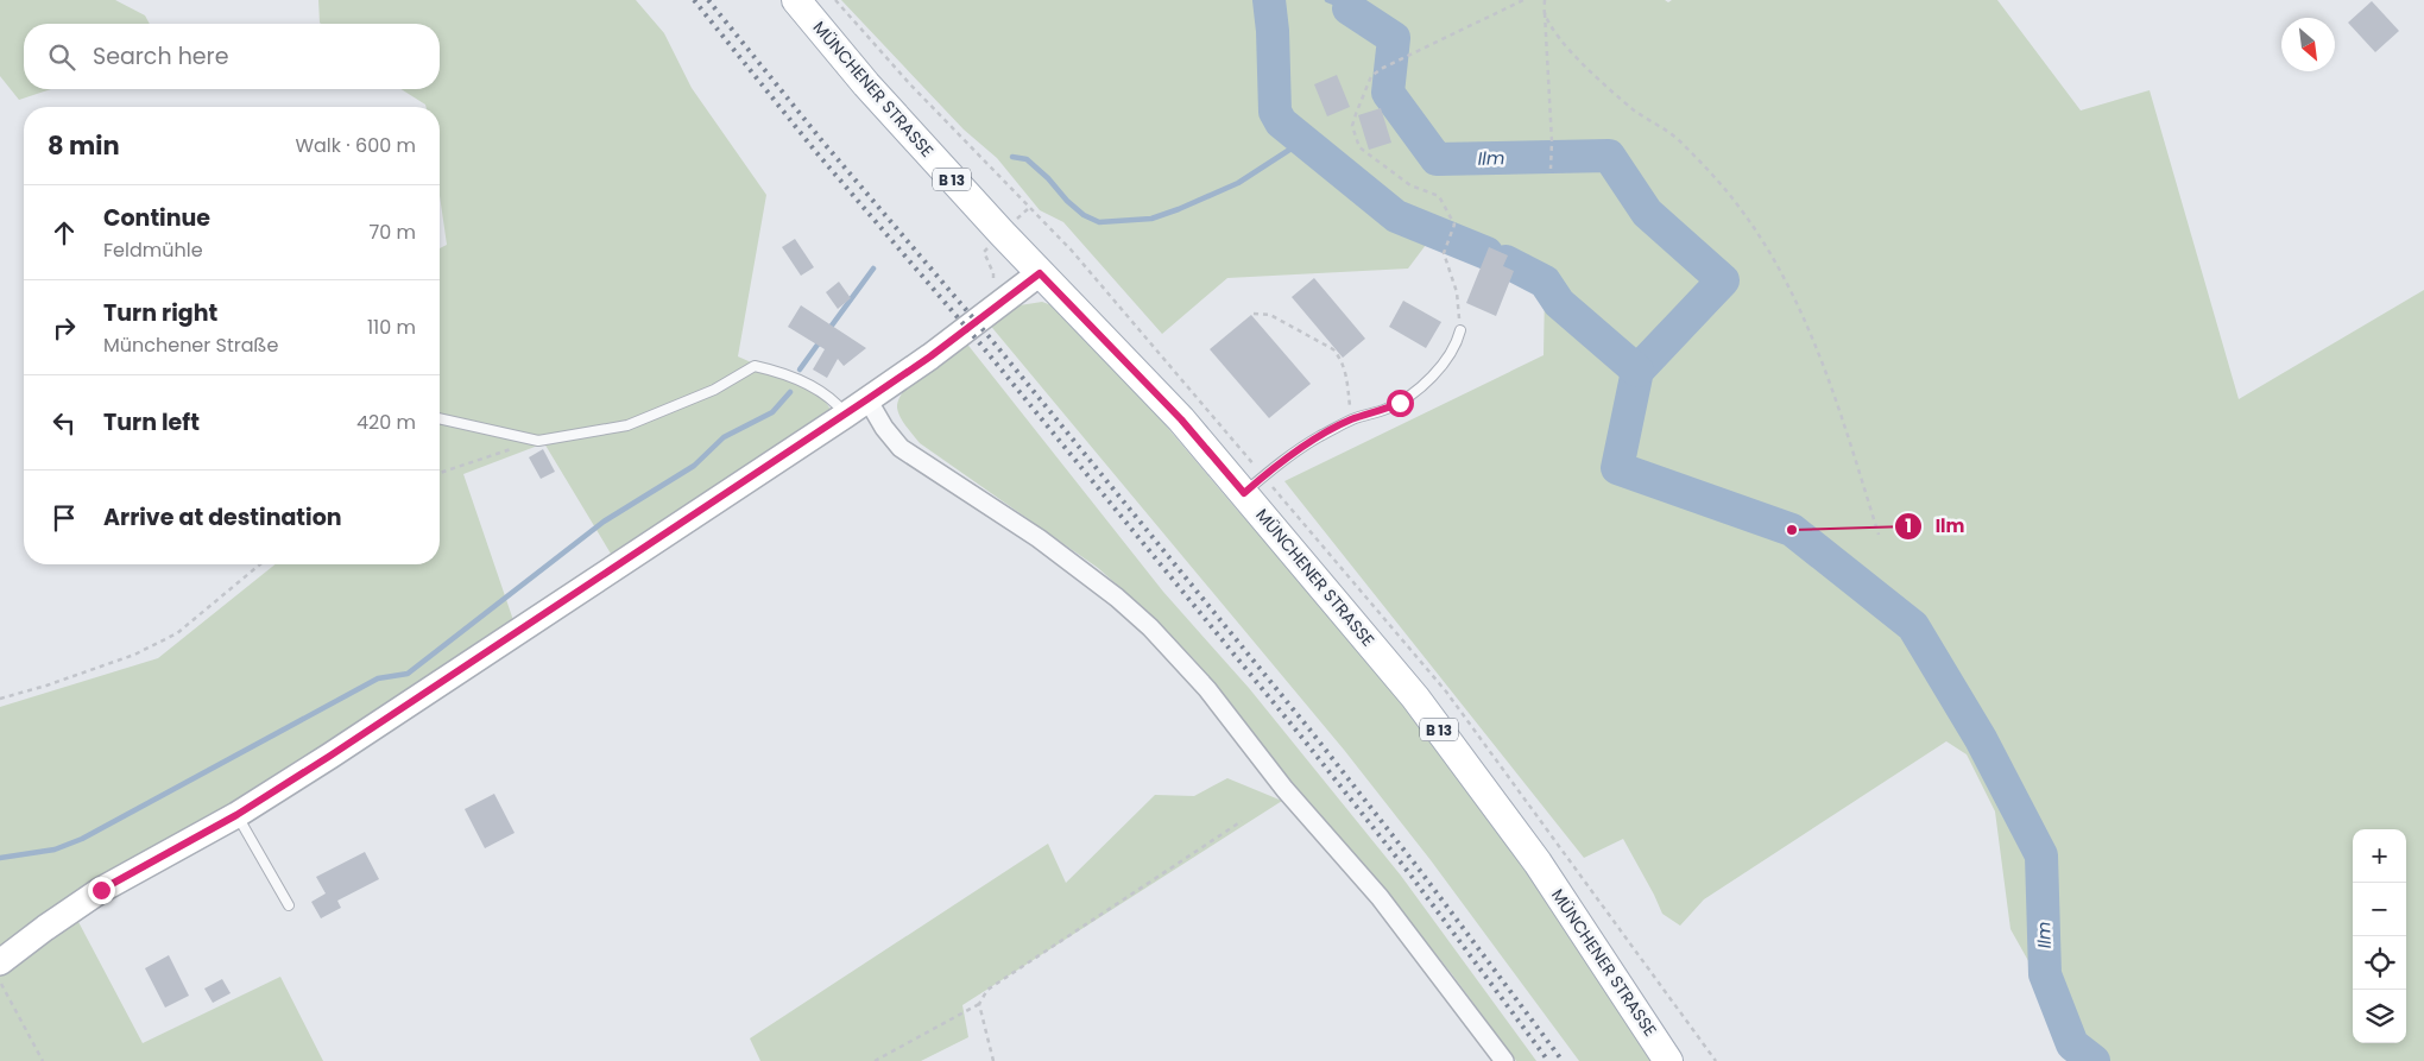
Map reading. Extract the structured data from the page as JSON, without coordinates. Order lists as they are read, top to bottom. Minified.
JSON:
{"streets":{"main road":["MÜNCHENER STRASSE","B 13"]},"water":["Ilm"],"places":["Ilm"],"north":"bottom right","page":{"search":"Search here","heading":["8 min","Walk · 600 m"],"list":[["Continue","Feldmühle","70 m"],["Turn right","Münchener Straße","110 m"],["Turn left","420 m"],"Arrive at destination"],"map_buttons":["+","−"]}}
